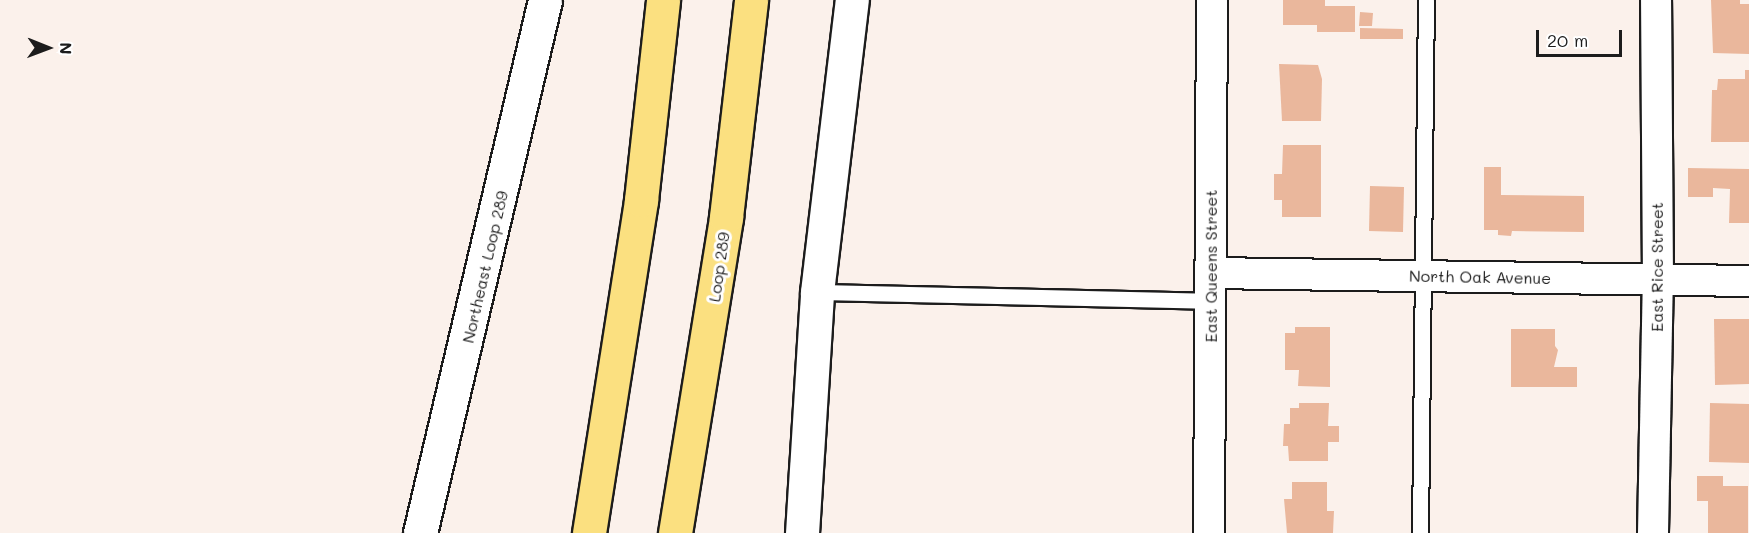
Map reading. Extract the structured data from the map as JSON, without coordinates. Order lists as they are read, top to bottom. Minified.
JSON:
{"streets":{"highway":["Loop 289"],"main road":["Northeast Loop 289"],"street":["East Queens Street","East Rice Street","North Oak Avenue"]},"crossings":[["East Queens Street","North Oak Avenue"],["East Rice Street","North Oak Avenue"]],"scale_bar":"20 m","north":"right"}
